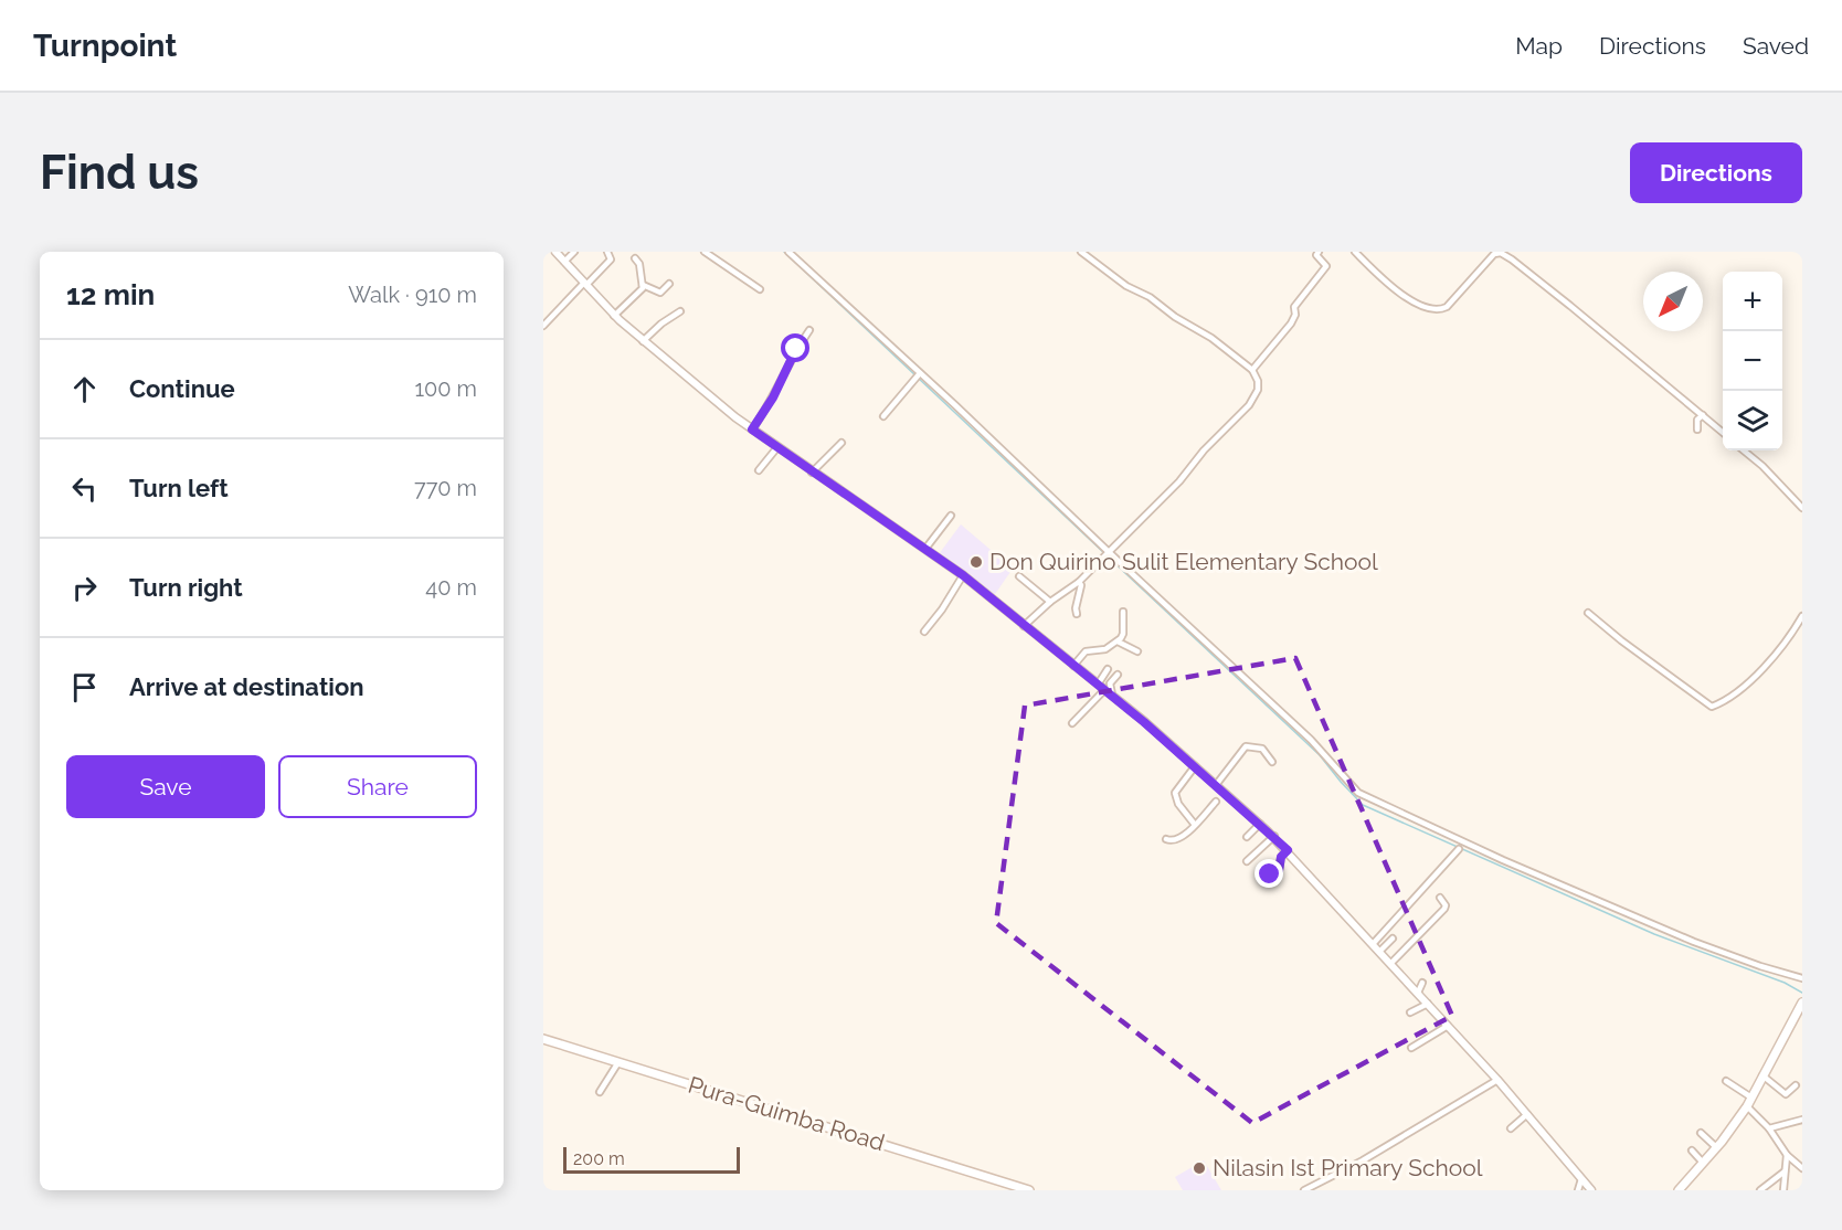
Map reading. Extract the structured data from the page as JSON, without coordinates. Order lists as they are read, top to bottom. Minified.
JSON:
{"streets":{"main road":["Pura-Guimba Road"]},"places":["Don Quirino Sulit Elementary School","Nilasin Ist Primary School"],"scale_bar":"200 m","north":"bottom left","page":{"header":"Turnpoint","nav":["Map","Directions","Saved"],"buttons":["Directions",["Save","Share"]],"title":"Find us","heading":["12 min","Walk · 910 m"],"map_buttons":["+","−"],"list":[["Continue","100 m"],["Turn left","770 m"],["Turn right","40 m"],"Arrive at destination"],"scale":"200 m"}}
